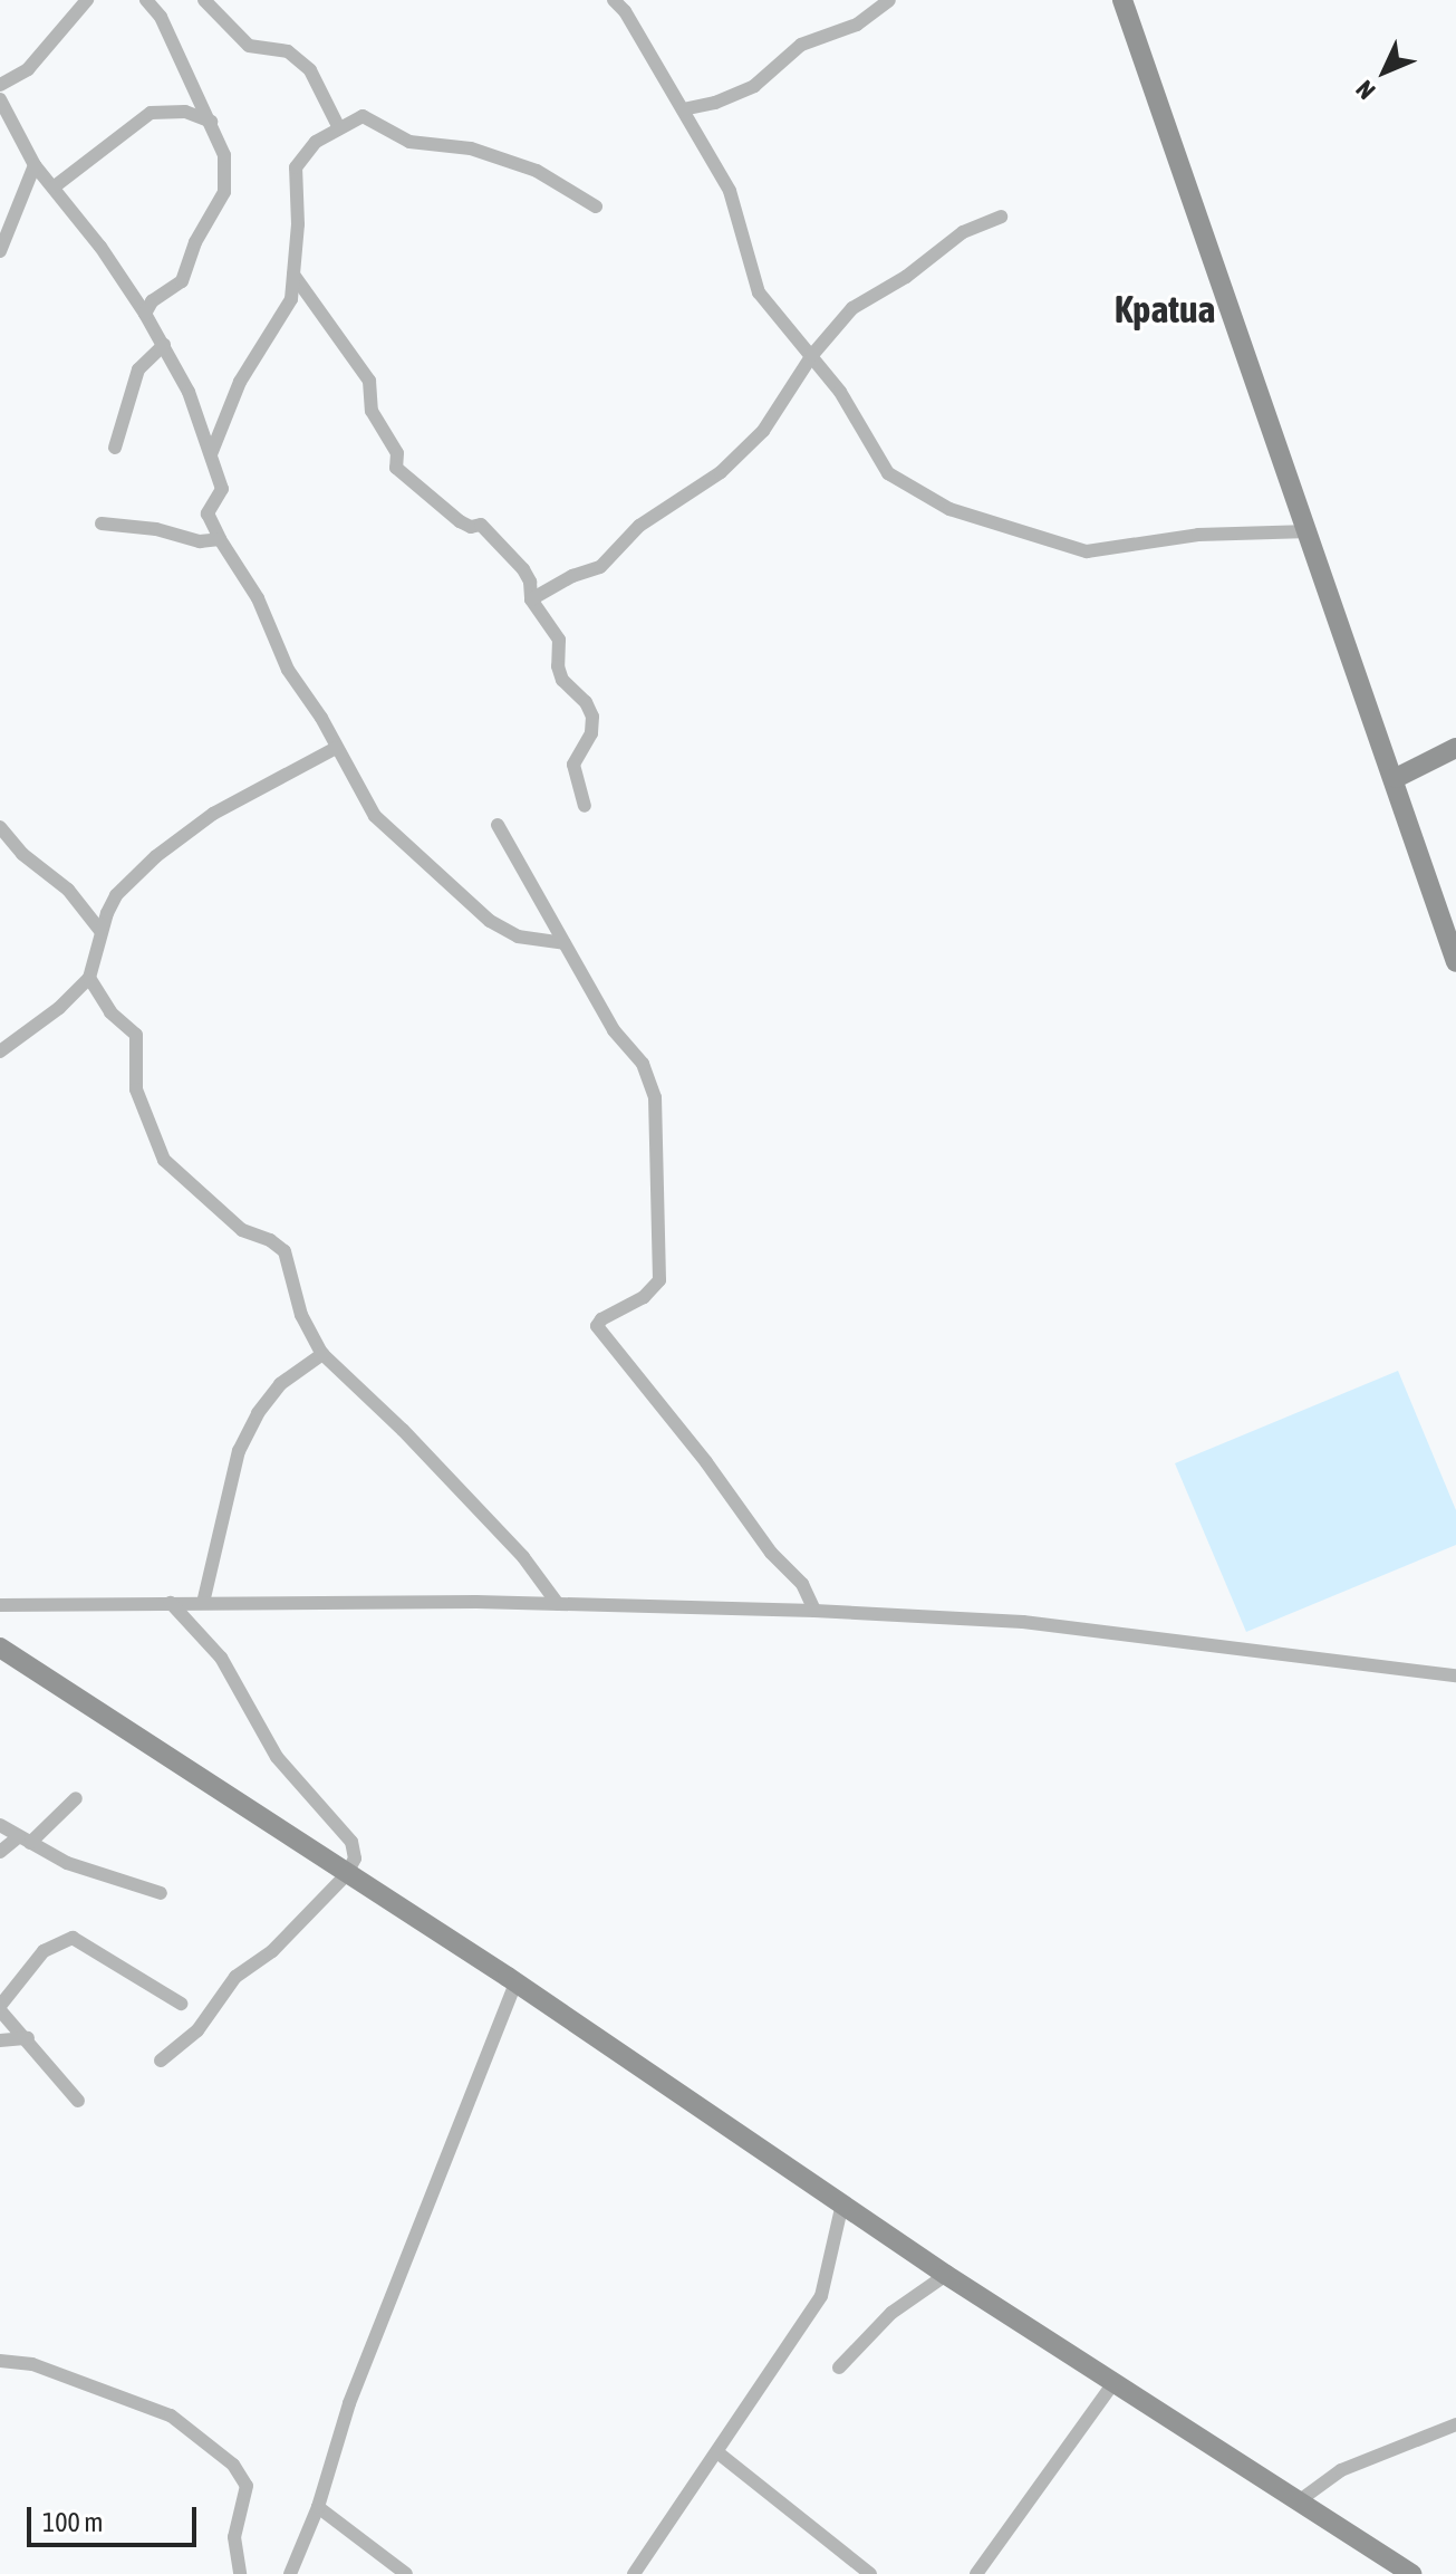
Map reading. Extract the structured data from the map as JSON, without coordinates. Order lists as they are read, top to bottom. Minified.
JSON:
{"districts":["Kpatua"],"scale_bar":"100 m","north":"bottom left"}
